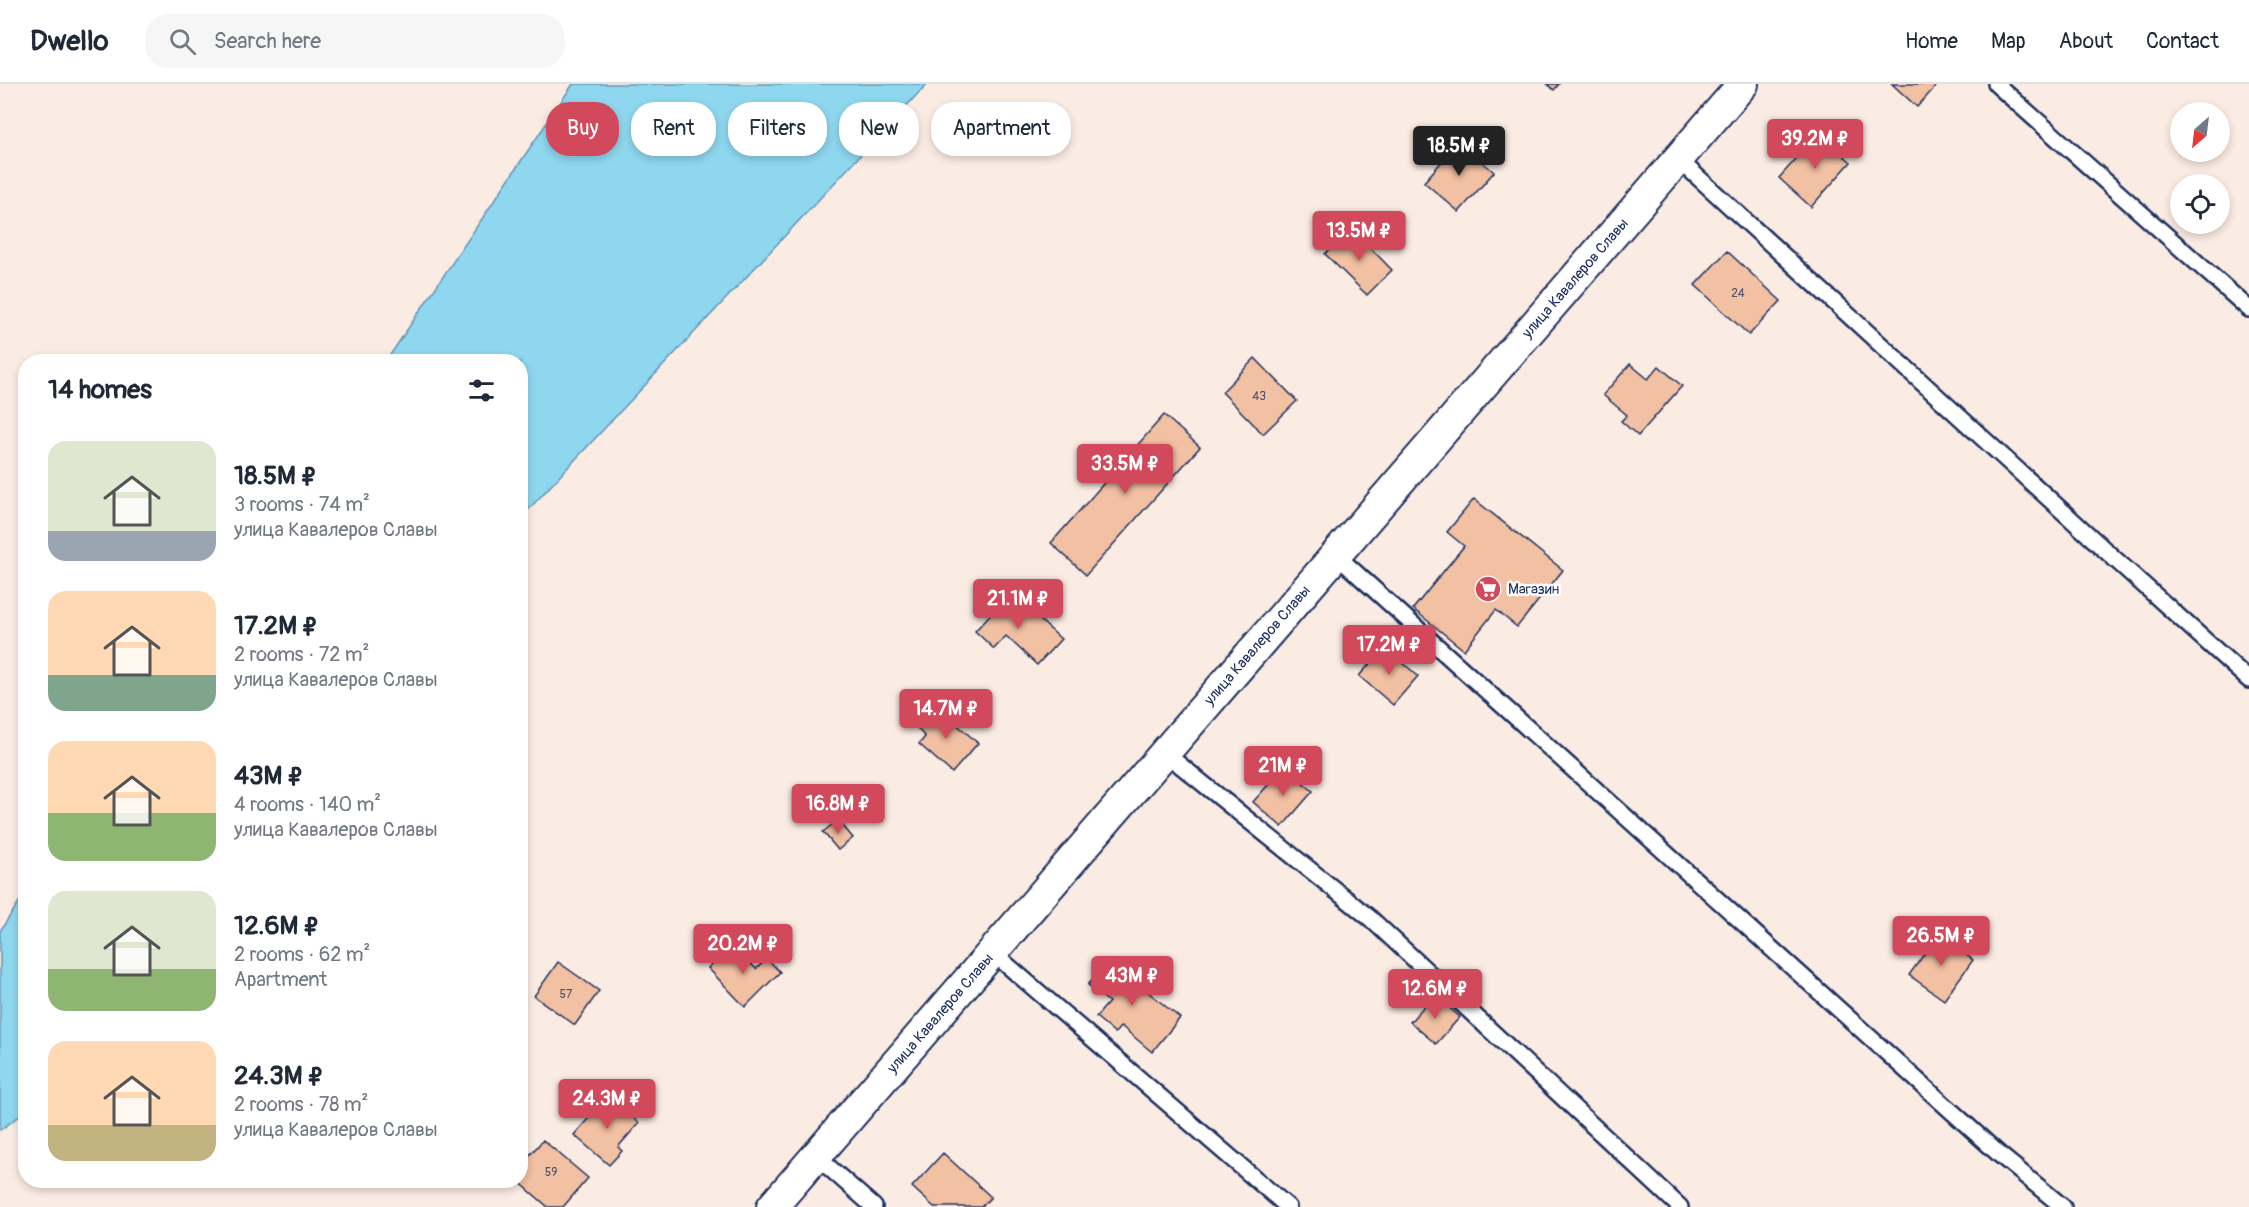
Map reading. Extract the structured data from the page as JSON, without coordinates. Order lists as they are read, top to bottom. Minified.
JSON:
{"streets":{"street":["улица Кавалеров Славы"]},"places":{"supermarket":["Магазин"]},"house_numbers":["24","43","57","59"],"north":"bottom left","page":{"header":"Dwello","search":"Search here","nav":["Home","Map","About","Contact"],"chip":["Buy","Rent","Filters","New","Apartment"],"price":["39.2M ₽","18.5M ₽","13.5M ₽","33.5M ₽","21.1M ₽","17.2M ₽","14.7M ₽","21M ₽","16.8M ₽","26.5M ₽","20.2M ₽","43M ₽","12.6M ₽","24.3M ₽"],"heading":"14 homes","list":[{"name":"18.5M ₽","note":"3 rooms · 74 m² · улица Кавалеров Славы"},{"name":"17.2M ₽","note":"2 rooms · 72 m² · улица Кавалеров Славы"},{"name":"43M ₽","note":"4 rooms · 140 m² · улица Кавалеров Славы"},{"name":"12.6M ₽","note":"2 rooms · 62 m² · Apartment"},{"name":"24.3M ₽","note":"2 rooms · 78 m² · улица Кавалеров Славы"}]}}
